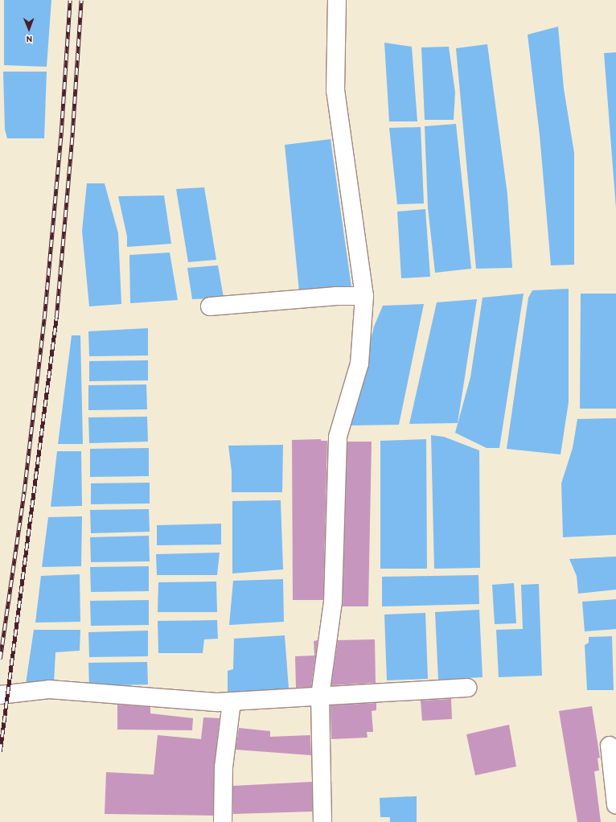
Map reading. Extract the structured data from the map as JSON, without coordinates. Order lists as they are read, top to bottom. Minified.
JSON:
{"north":"bottom"}
